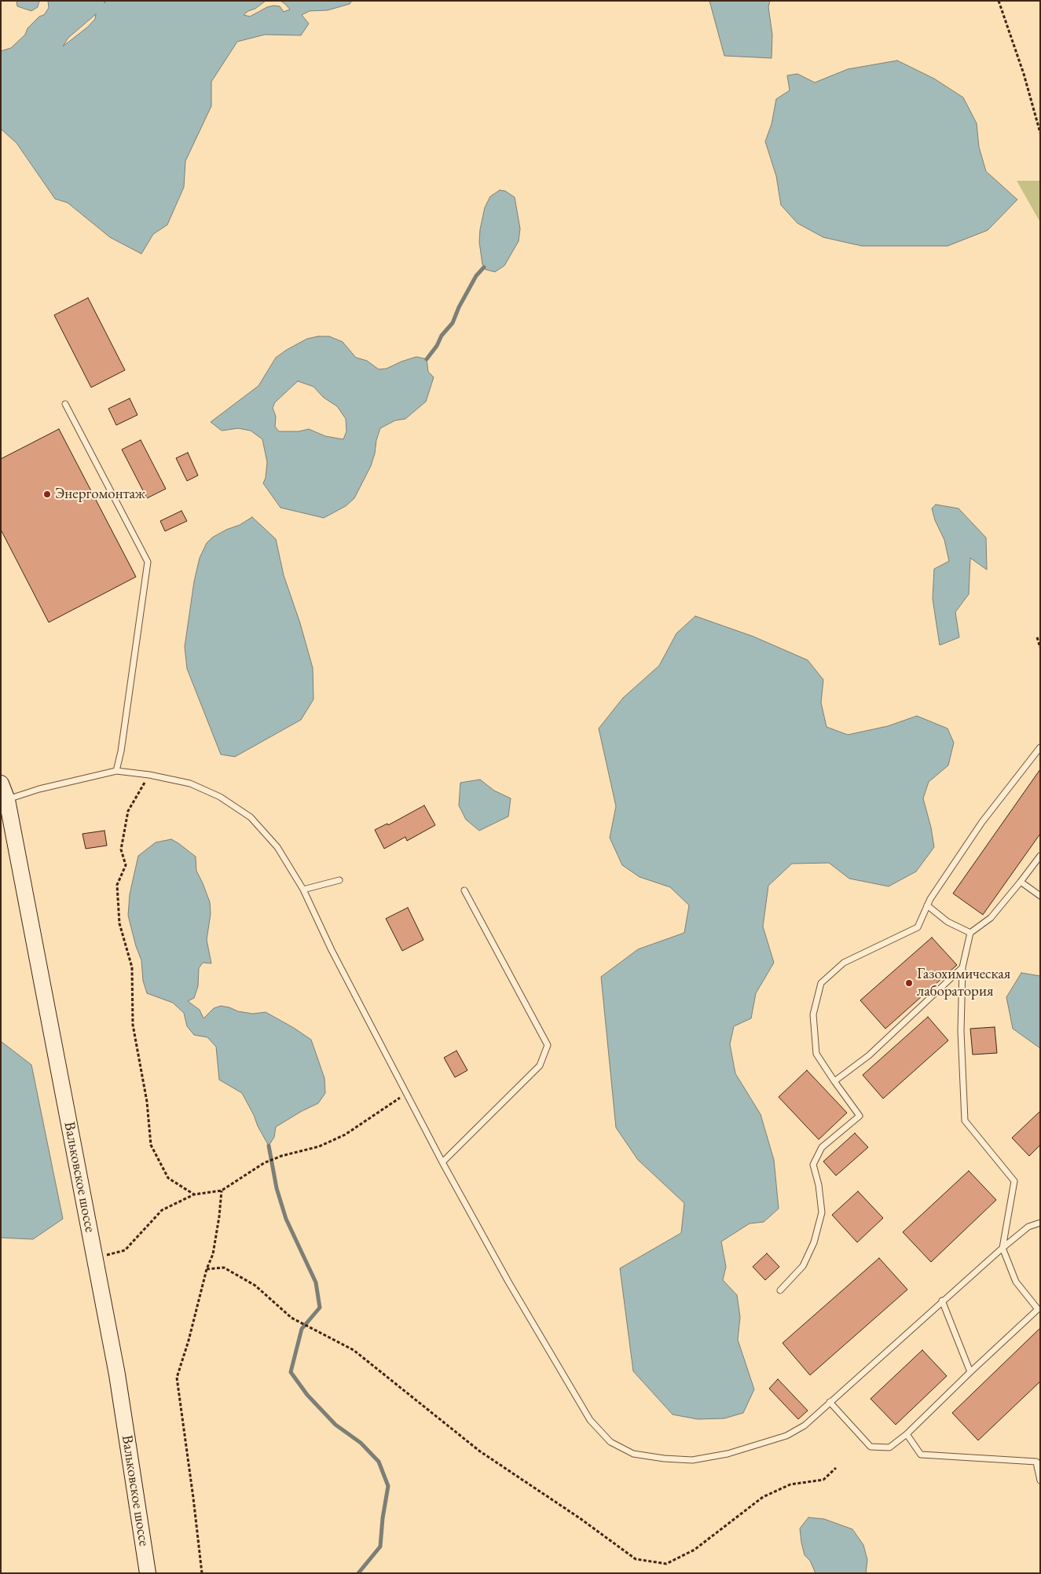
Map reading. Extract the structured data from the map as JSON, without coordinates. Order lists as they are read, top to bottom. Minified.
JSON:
{"streets":{"main road":["Вальковское шоссе"]},"places":["Энергомонтаж","Газохимическая лаборатория"]}
